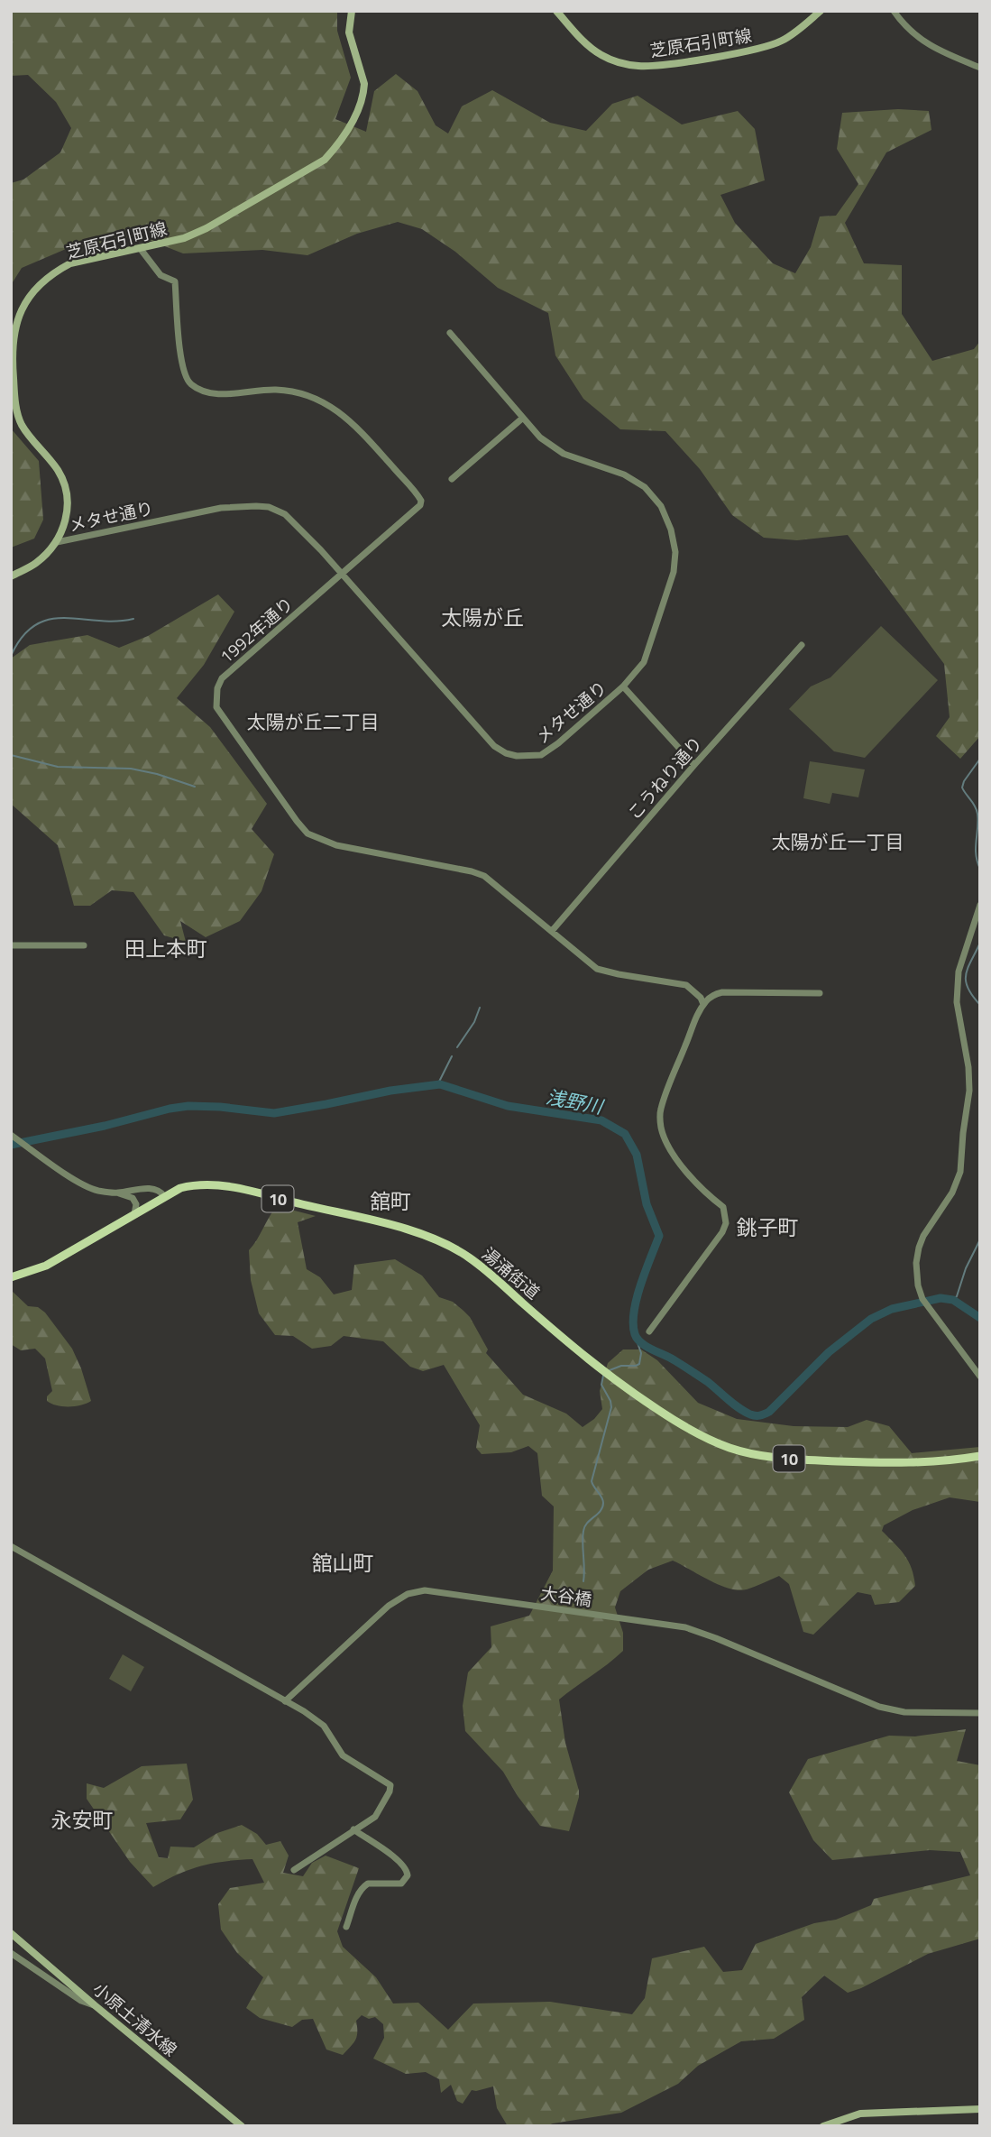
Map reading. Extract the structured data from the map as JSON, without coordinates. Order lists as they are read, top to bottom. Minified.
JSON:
{"streets":{"main road":["芝原石引町線","10","湯涌街道","小原土清水線"],"street":["メタせ通り","1992年通り","こうねり通り","大谷橋"]},"crossings":[["芝原石引町線","メタせ通り"],["芝原石引町線","1992年通り"],["メタせ通り","1992年通り"],["1992年通り","こうねり通り"]],"districts":["太陽が丘","太陽が丘二丁目","太陽が丘一丁目","田上本町","舘町","銚子町","舘山町","永安町"],"water":["浅野川"]}
